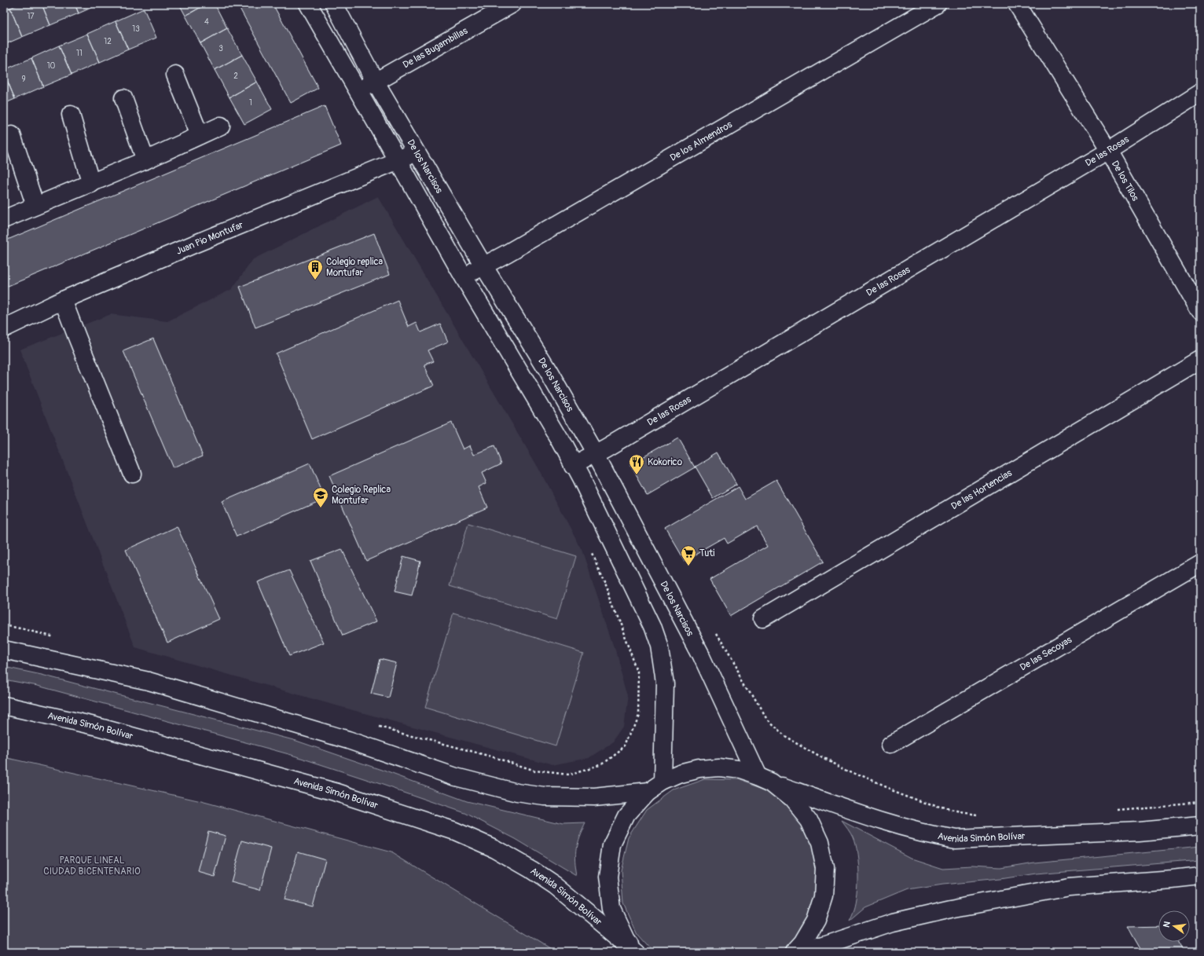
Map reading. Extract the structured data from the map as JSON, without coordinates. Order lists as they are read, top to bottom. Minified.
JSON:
{"streets":{"main road":["De las Bugambillas","De los Almendros","De las Rosas","De los Narcisos","De los Tilos","Juan Pio Montufar","De las Hortencias","De las Secoyas","Avenida Simón Bolívar"]},"crossings":[["De las Bugambillas","De los Narcisos"],["De los Almendros","De los Narcisos"],["De las Rosas","De los Narcisos"],["De las Rosas","De los Tilos"],["De los Narcisos","Juan Pio Montufar"],["De los Narcisos","Avenida Simón Bolívar"]],"parks":["PARQUE LINEAL CIUDAD BICENTENARIO"],"places":{"building":["Colegio replica Montufar"],"restaurant":["Kokorico"],"school or university":["Colegio Replica Montufar"],"supermarket":["Tuti"]},"house_numbers":["17","4","13","12","3","11","10","2","9","1"],"north":"left"}
